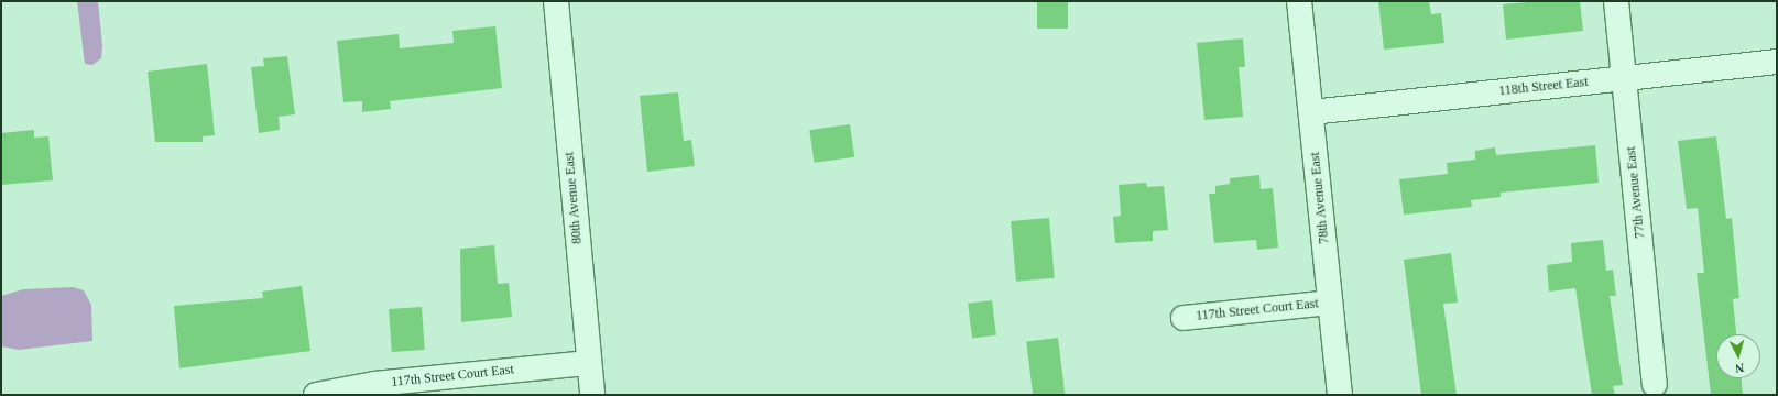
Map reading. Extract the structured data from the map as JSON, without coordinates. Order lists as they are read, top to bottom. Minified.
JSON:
{"streets":{"street":["118th Street East","77th Avenue East","80th Avenue East","78th Avenue East","117th Street Court East"]},"crossings":[["118th Street East","77th Avenue East"],["118th Street East","78th Avenue East"],["80th Avenue East","117th Street Court East"],["78th Avenue East","117th Street Court East"]],"north":"bottom"}
